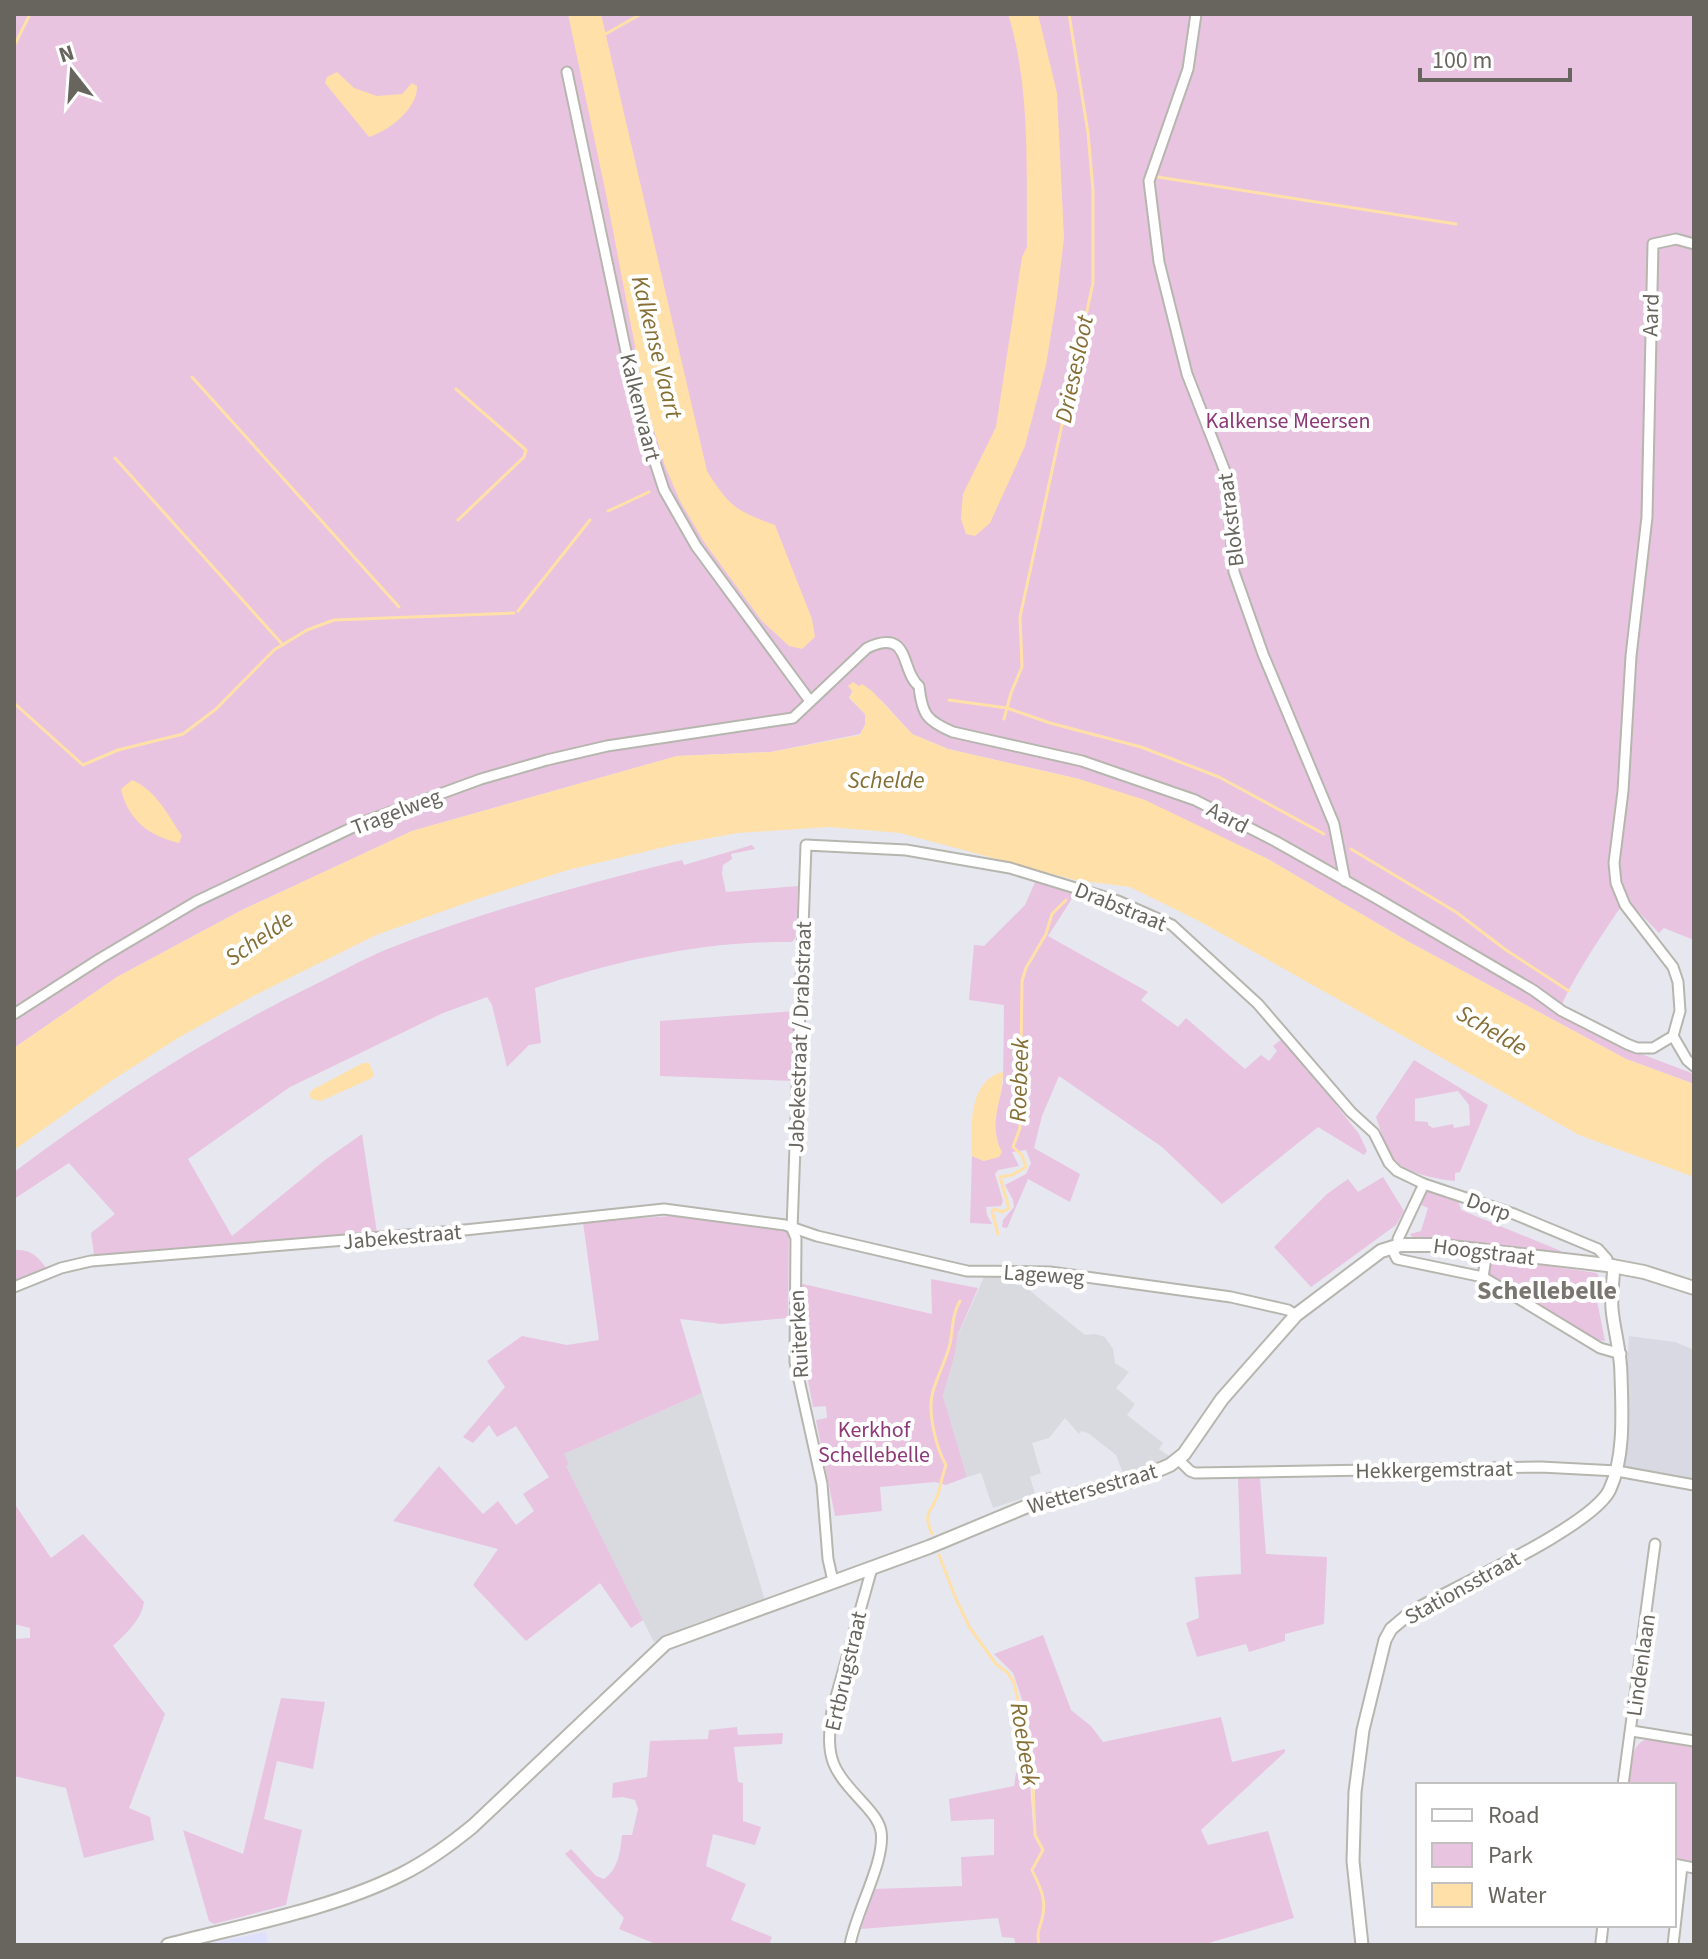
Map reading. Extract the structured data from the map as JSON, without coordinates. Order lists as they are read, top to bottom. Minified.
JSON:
{"streets":{"main road":["Hoogstraat","Wettersestraat"],"street":["Aard","Kalkenvaart","Blokstraat","Tragelweg","Drabstraat","Jabekestraat / Drabstraat","Dorp","Jabekestraat","Lageweg","Ruiterken","Hekkergemstraat","Stationsstraat","Lindenlaan","Ertbrugstraat"]},"crossings":[["Aard","Kalkenvaart"],["Aard","Blokstraat"],["Aard","Tragelweg"],["Kalkenvaart","Tragelweg"],["Drabstraat","Jabekestraat / Drabstraat"],["Drabstraat","Dorp"],["Jabekestraat / Drabstraat","Jabekestraat"],["Jabekestraat / Drabstraat","Lageweg"],["Jabekestraat / Drabstraat","Ruiterken"],["Dorp","Hoogstraat"],["Dorp","Stationsstraat"],["Jabekestraat","Lageweg"],["Jabekestraat","Ruiterken"],["Hoogstraat","Wettersestraat"],["Hoogstraat","Stationsstraat"],["Lageweg","Ruiterken"],["Lageweg","Wettersestraat"],["Ruiterken","Wettersestraat"],["Hekkergemstraat","Wettersestraat"],["Hekkergemstraat","Stationsstraat"],["Wettersestraat","Ertbrugstraat"]],"districts":["Schellebelle"],"water":["Kalkense Vaart","Driesesloot","Schelde","Roebeek"],"parks":["Kalkense Meersen","Kerkhof Schellebelle"],"legend":["Road","Park","Water"],"scale_bar":"100 m","north":"top"}
